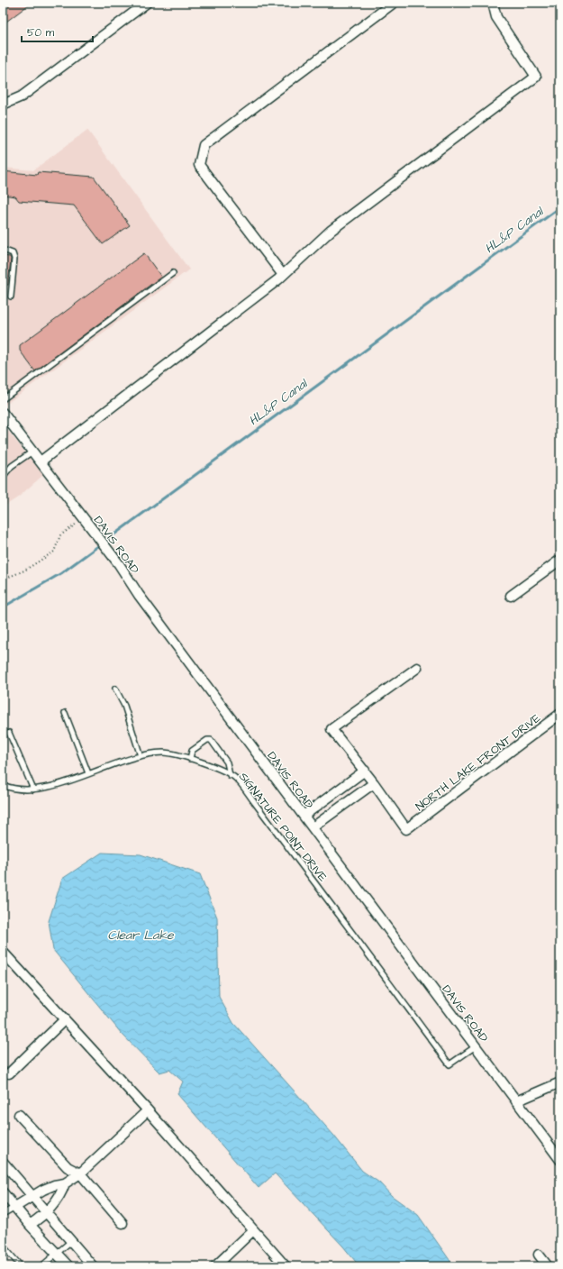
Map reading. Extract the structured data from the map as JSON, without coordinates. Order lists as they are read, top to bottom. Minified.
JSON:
{"streets":{"street":["DAVIS ROAD","NORTH LAKE FRONT DRIVE"],"lane":["SIGNATURE POINT DRIVE"]},"crossings":[["DAVIS ROAD","SIGNATURE POINT DRIVE"]],"water":["HL&P Canal","Clear Lake"],"scale_bar":"50 m"}
